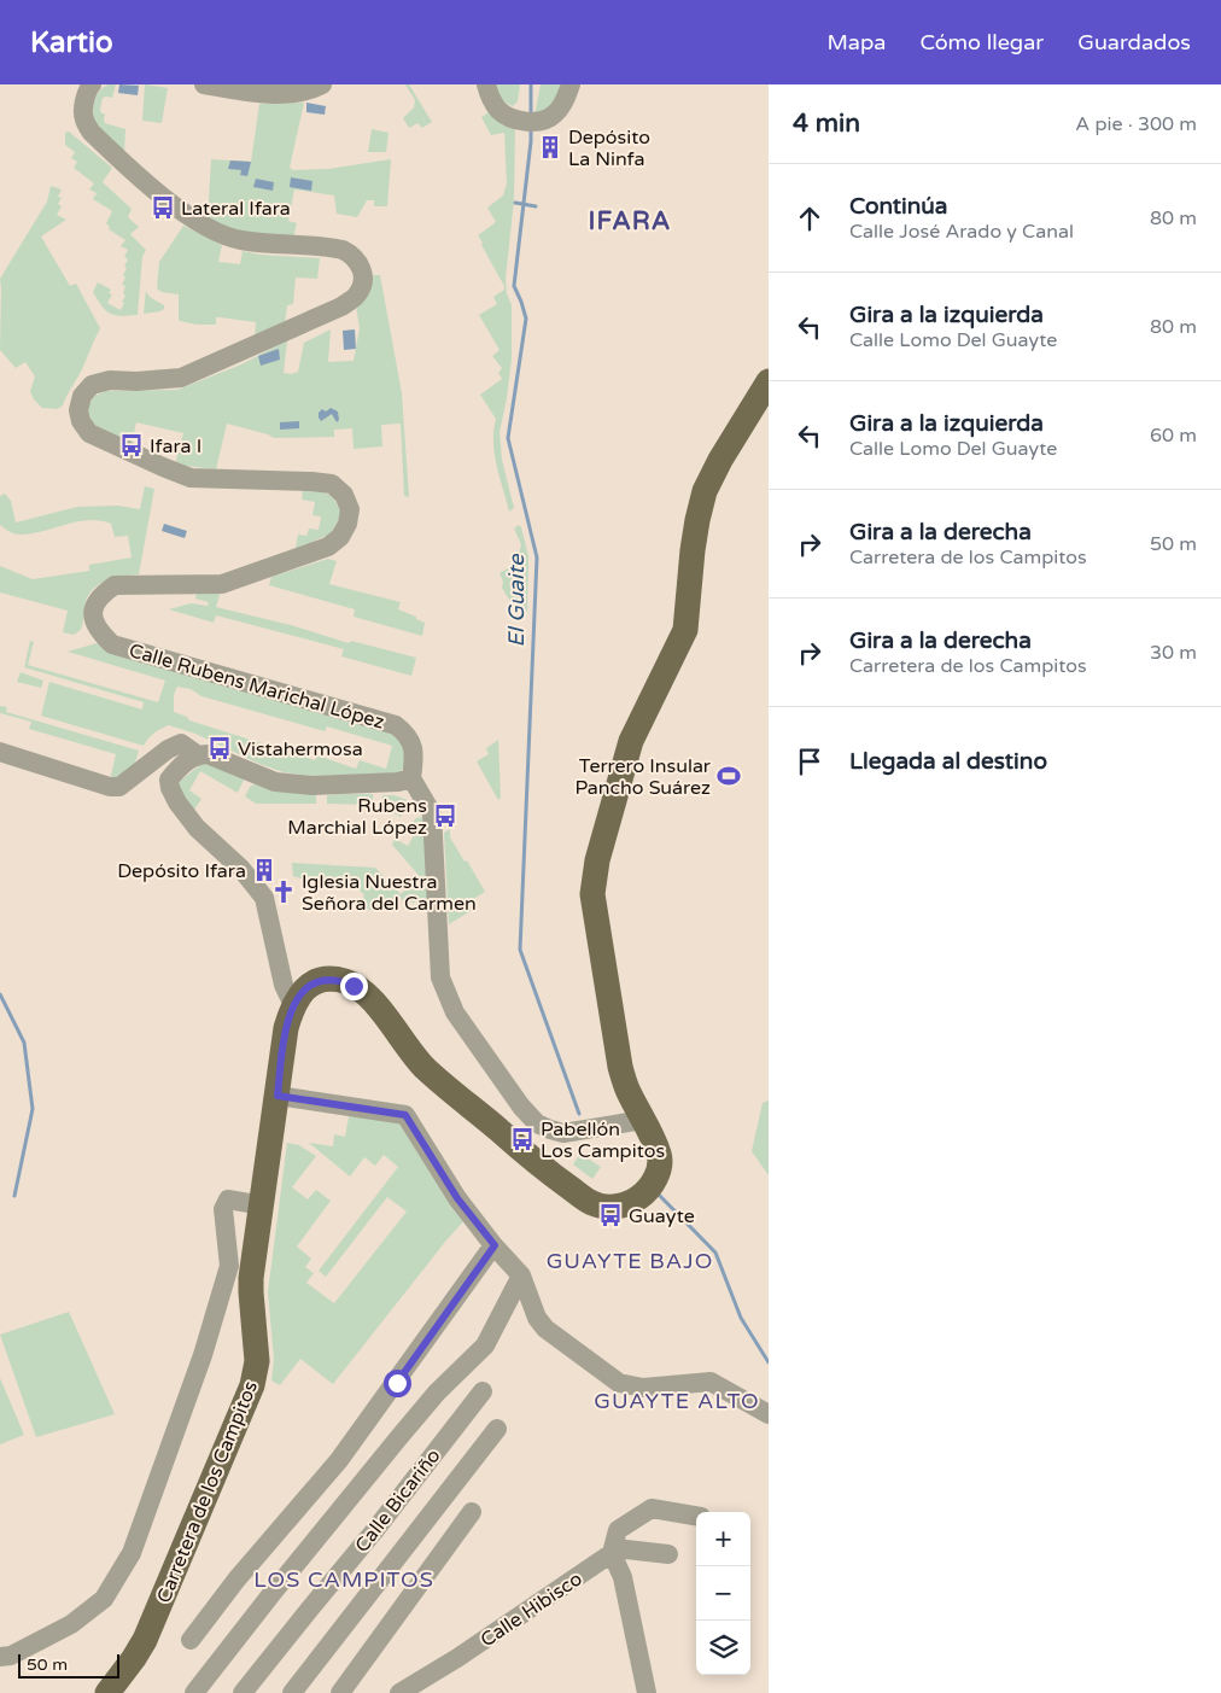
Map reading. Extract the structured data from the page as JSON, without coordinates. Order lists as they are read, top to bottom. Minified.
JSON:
{"streets":{"main road":["Carretera de los Campitos"],"street":["Calle Rubens Marichal López","Calle Bicariño","Calle Hibisco"]},"districts":["IFARA","GUAYTE BAJO","GUAYTE ALTO","LOS CAMPITOS"],"water":["El Guaite"],"places":{"building":["Depósito La Ninfa","Depósito Ifara"],"bus stop":["Lateral Ifara","Ifara I","Vistahermosa","Rubens Marchial López","Pabellón Los Campitos","Guayte"],"sports":["Terrero Insular Pancho Suárez"],"church":["Iglesia Nuestra Señora del Carmen"]},"scale_bar":"50 m","page":{"header":"Kartio","nav":["Mapa","Cómo llegar","Guardados"],"heading":["4 min","A pie · 300 m"],"list":[["Continúa","Calle José Arado y Canal","80 m"],["Gira a la izquierda","Calle Lomo Del Guayte","80 m"],["Gira a la izquierda","Calle Lomo Del Guayte","60 m"],["Gira a la derecha","Carretera de los Campitos","50 m"],["Gira a la derecha","Carretera de los Campitos","30 m"],"Llegada al destino"],"map_buttons":["+","−"],"scale":"50 m"}}
